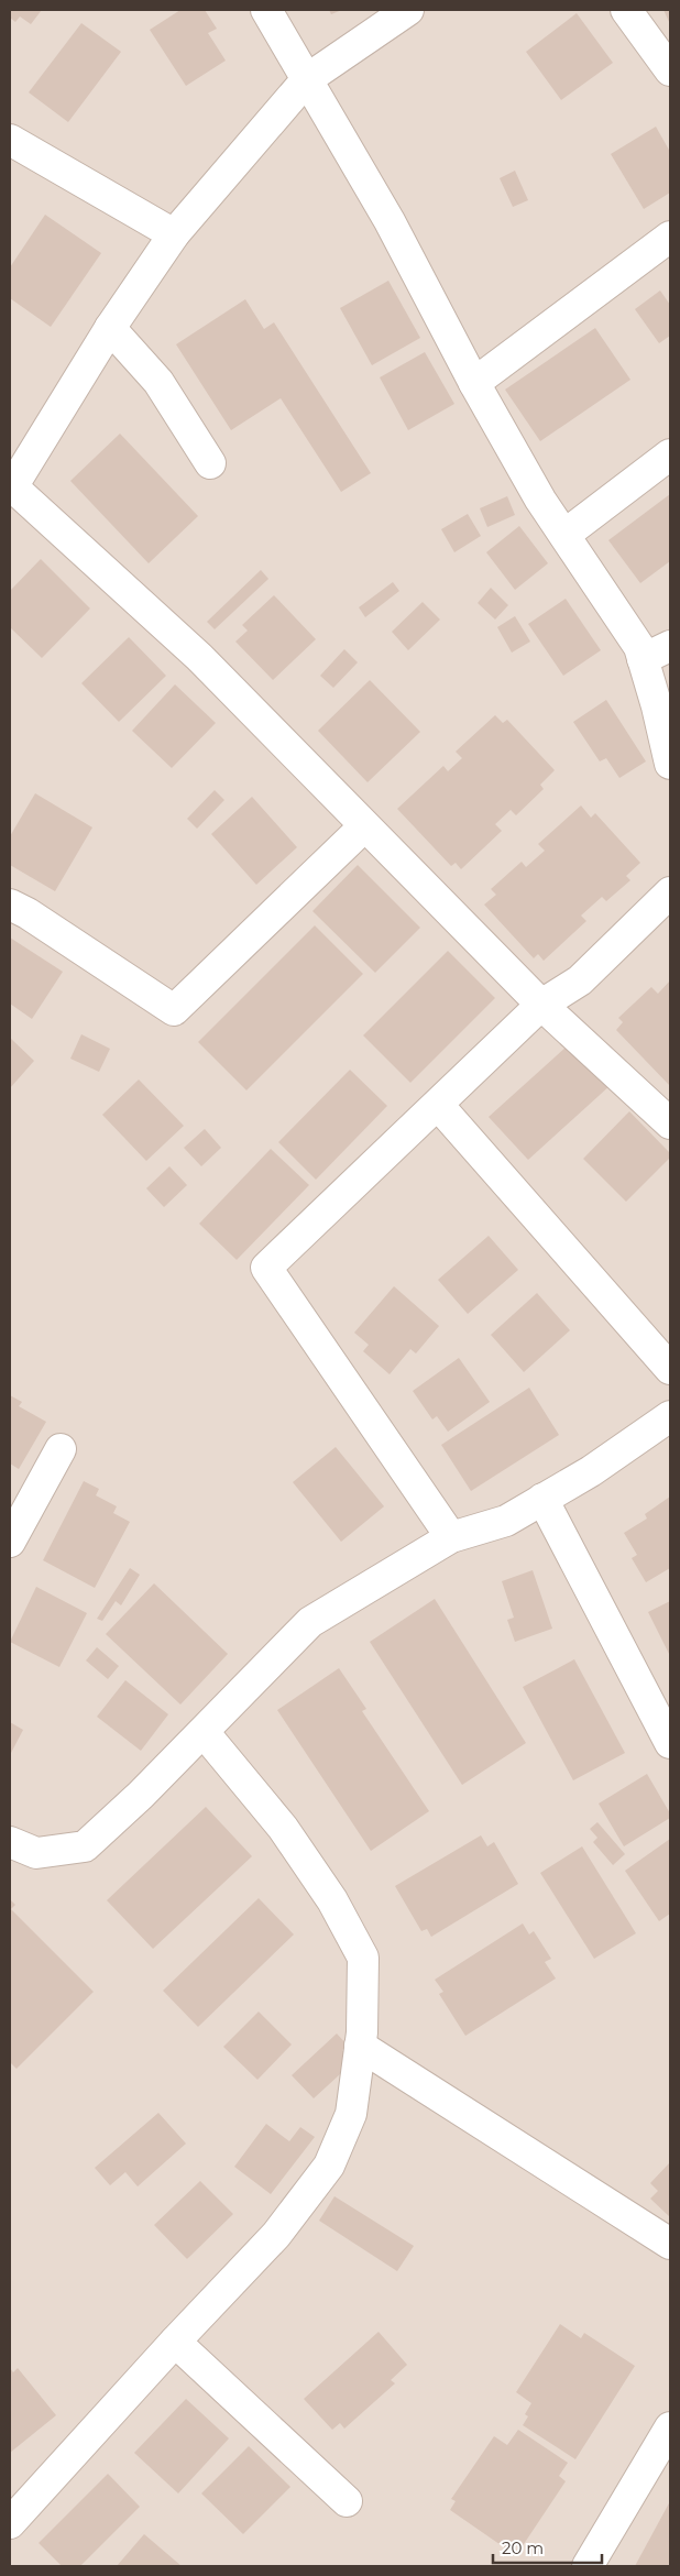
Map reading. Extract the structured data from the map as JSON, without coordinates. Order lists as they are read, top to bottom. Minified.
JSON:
{"scale_bar":"20 m"}
